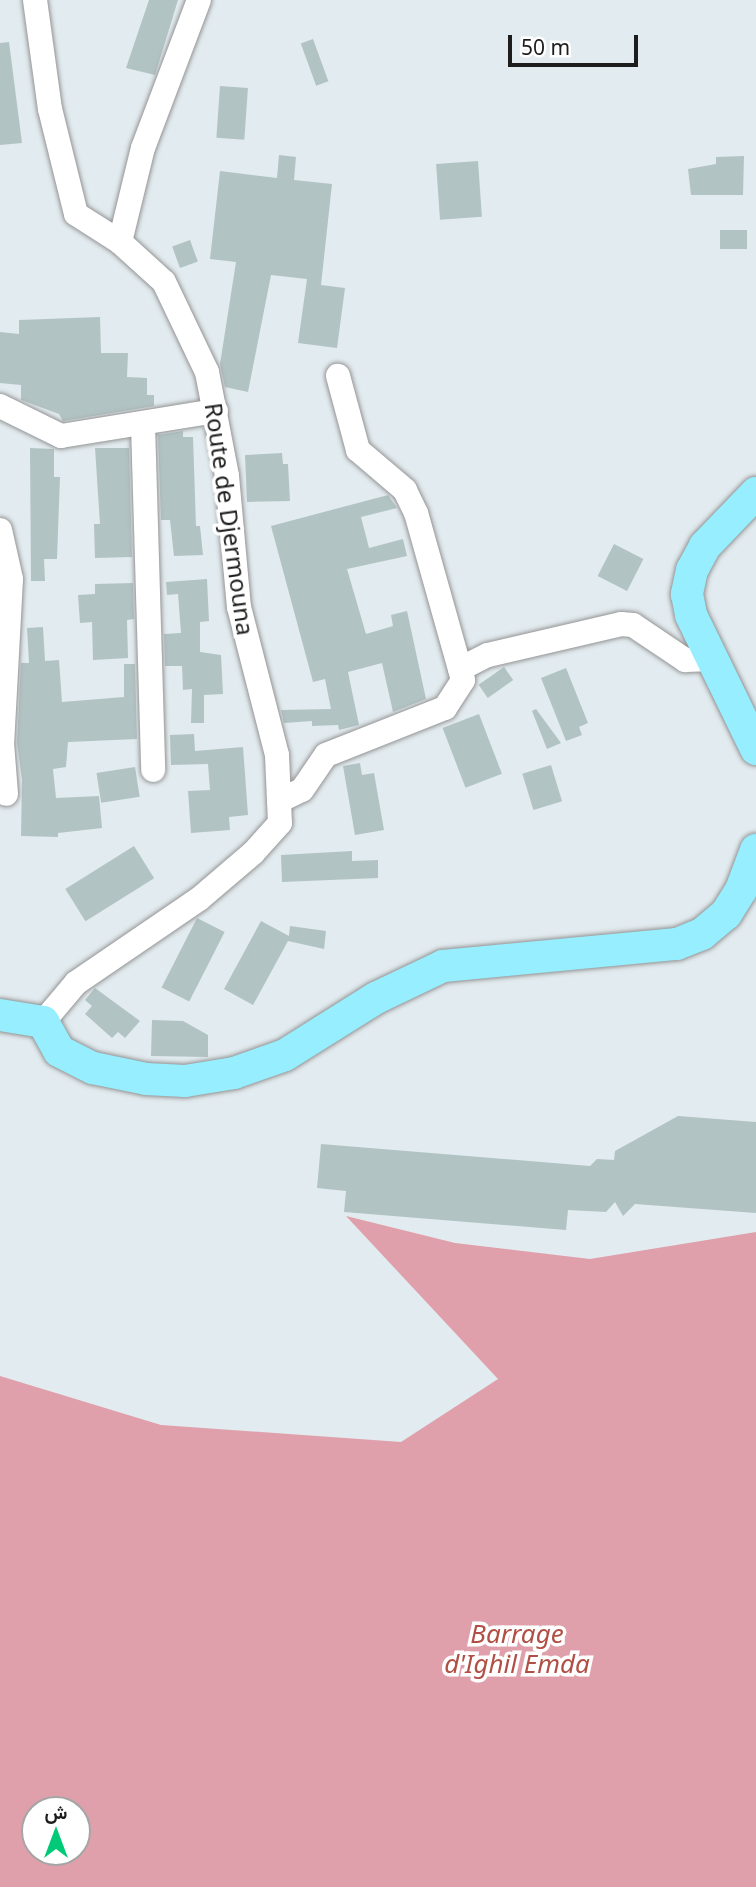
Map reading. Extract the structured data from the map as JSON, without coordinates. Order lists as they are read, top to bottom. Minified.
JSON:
{"streets":{"street":["Route de Djermouna"]},"water":["Barrage d'Ighil Emda"],"scale_bar":"50 m","north":"top"}
